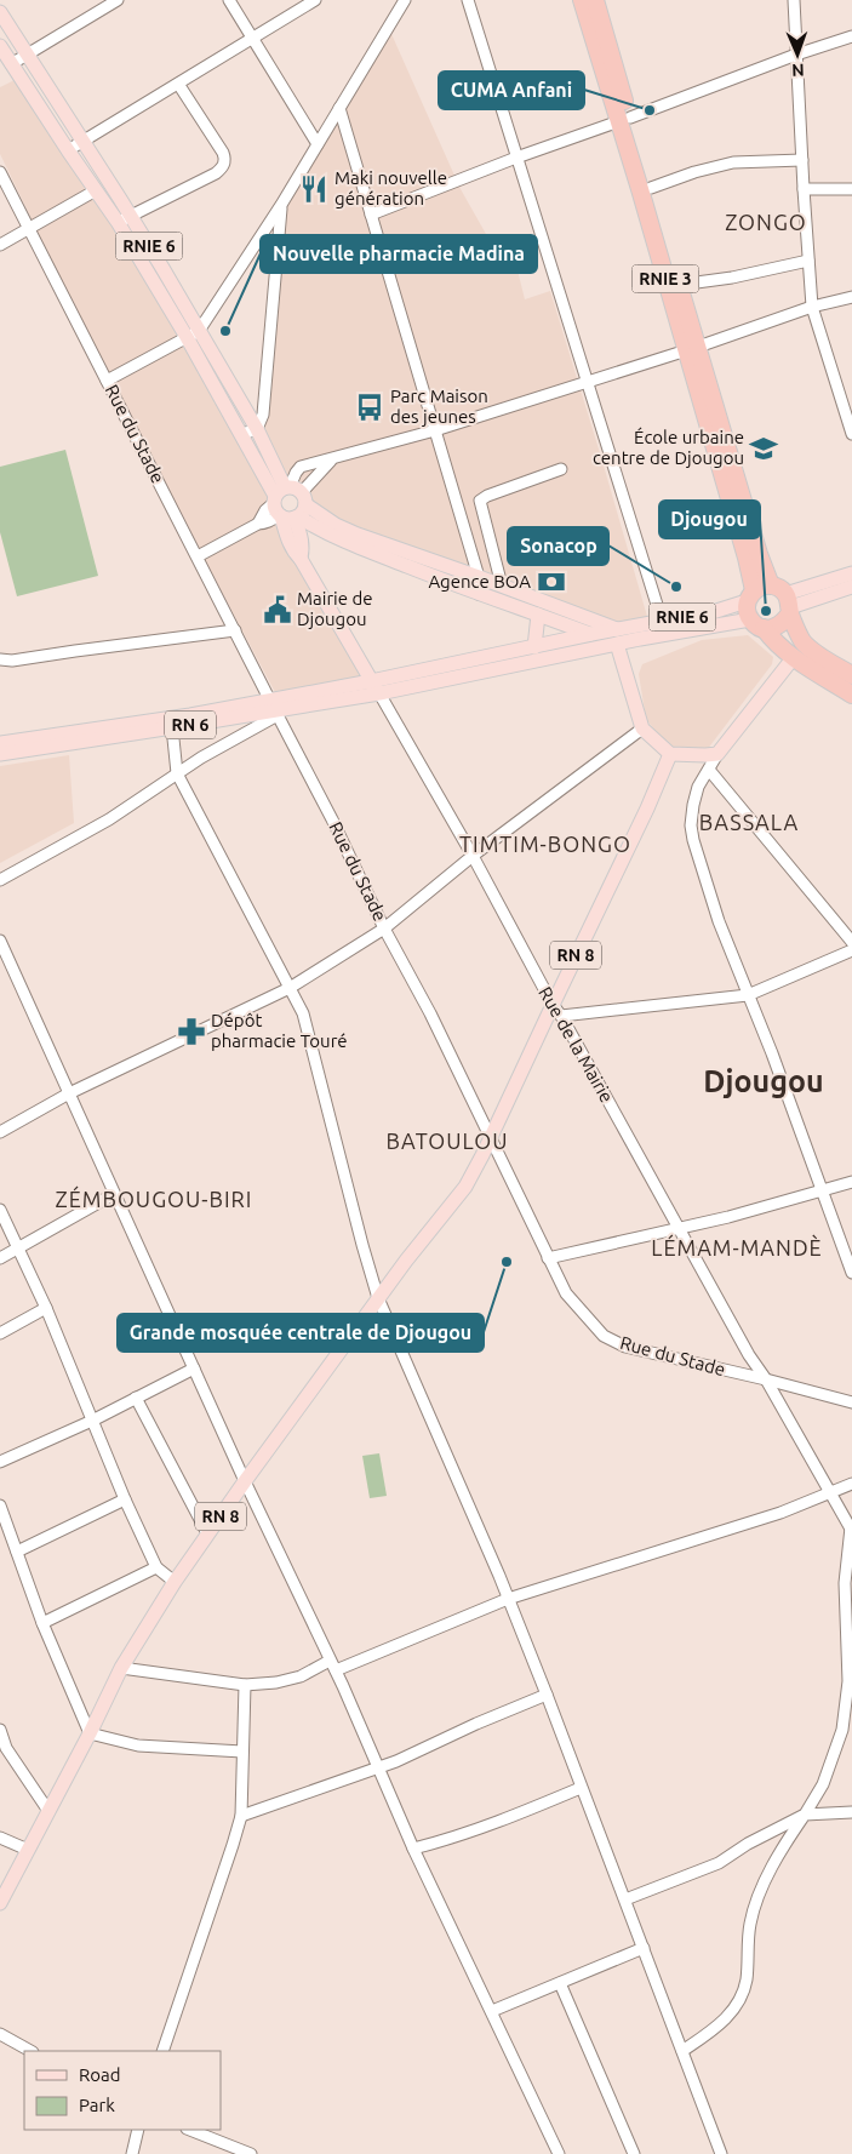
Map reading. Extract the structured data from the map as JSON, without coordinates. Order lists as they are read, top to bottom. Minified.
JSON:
{"streets":{"highway":["RNIE 3"],"main road":["RNIE 6","RN 6","RN 8","Rue de la Mairie"],"street":["Rue du Stade"]},"crossings":[["RNIE 6","RNIE 3"],["RNIE 6","RN 6"],["RNIE 6","Rue de la Mairie"],["Rue du Stade","RN 6"],["Rue du Stade","RN 8"],["Rue du Stade","Rue de la Mairie"],["RN 6","Rue de la Mairie"],["RN 8","Rue de la Mairie"]],"districts":["ZONGO","BASSALA","TIMTIM-BONGO","Djougou","BATOULOU","ZÉMBOUGOU-BIRI","LÉMAM-MANDÈ"],"places":{"other":["CUMA Anfani","Nouvelle pharmacie Madina","Sonacop","Djougou","Grande mosquée centrale de Djougou"],"restaurant":["Maki nouvelle génération"],"bus stop":["Parc Maison des jeunes"],"school or university":["École urbaine centre de Djougou"],"bank":["Agence BOA"],"public building":["Mairie de Djougou"],"pharmacy":["Dépôt pharmacie Touré"]},"legend":["Road","Park"],"north":"bottom"}
